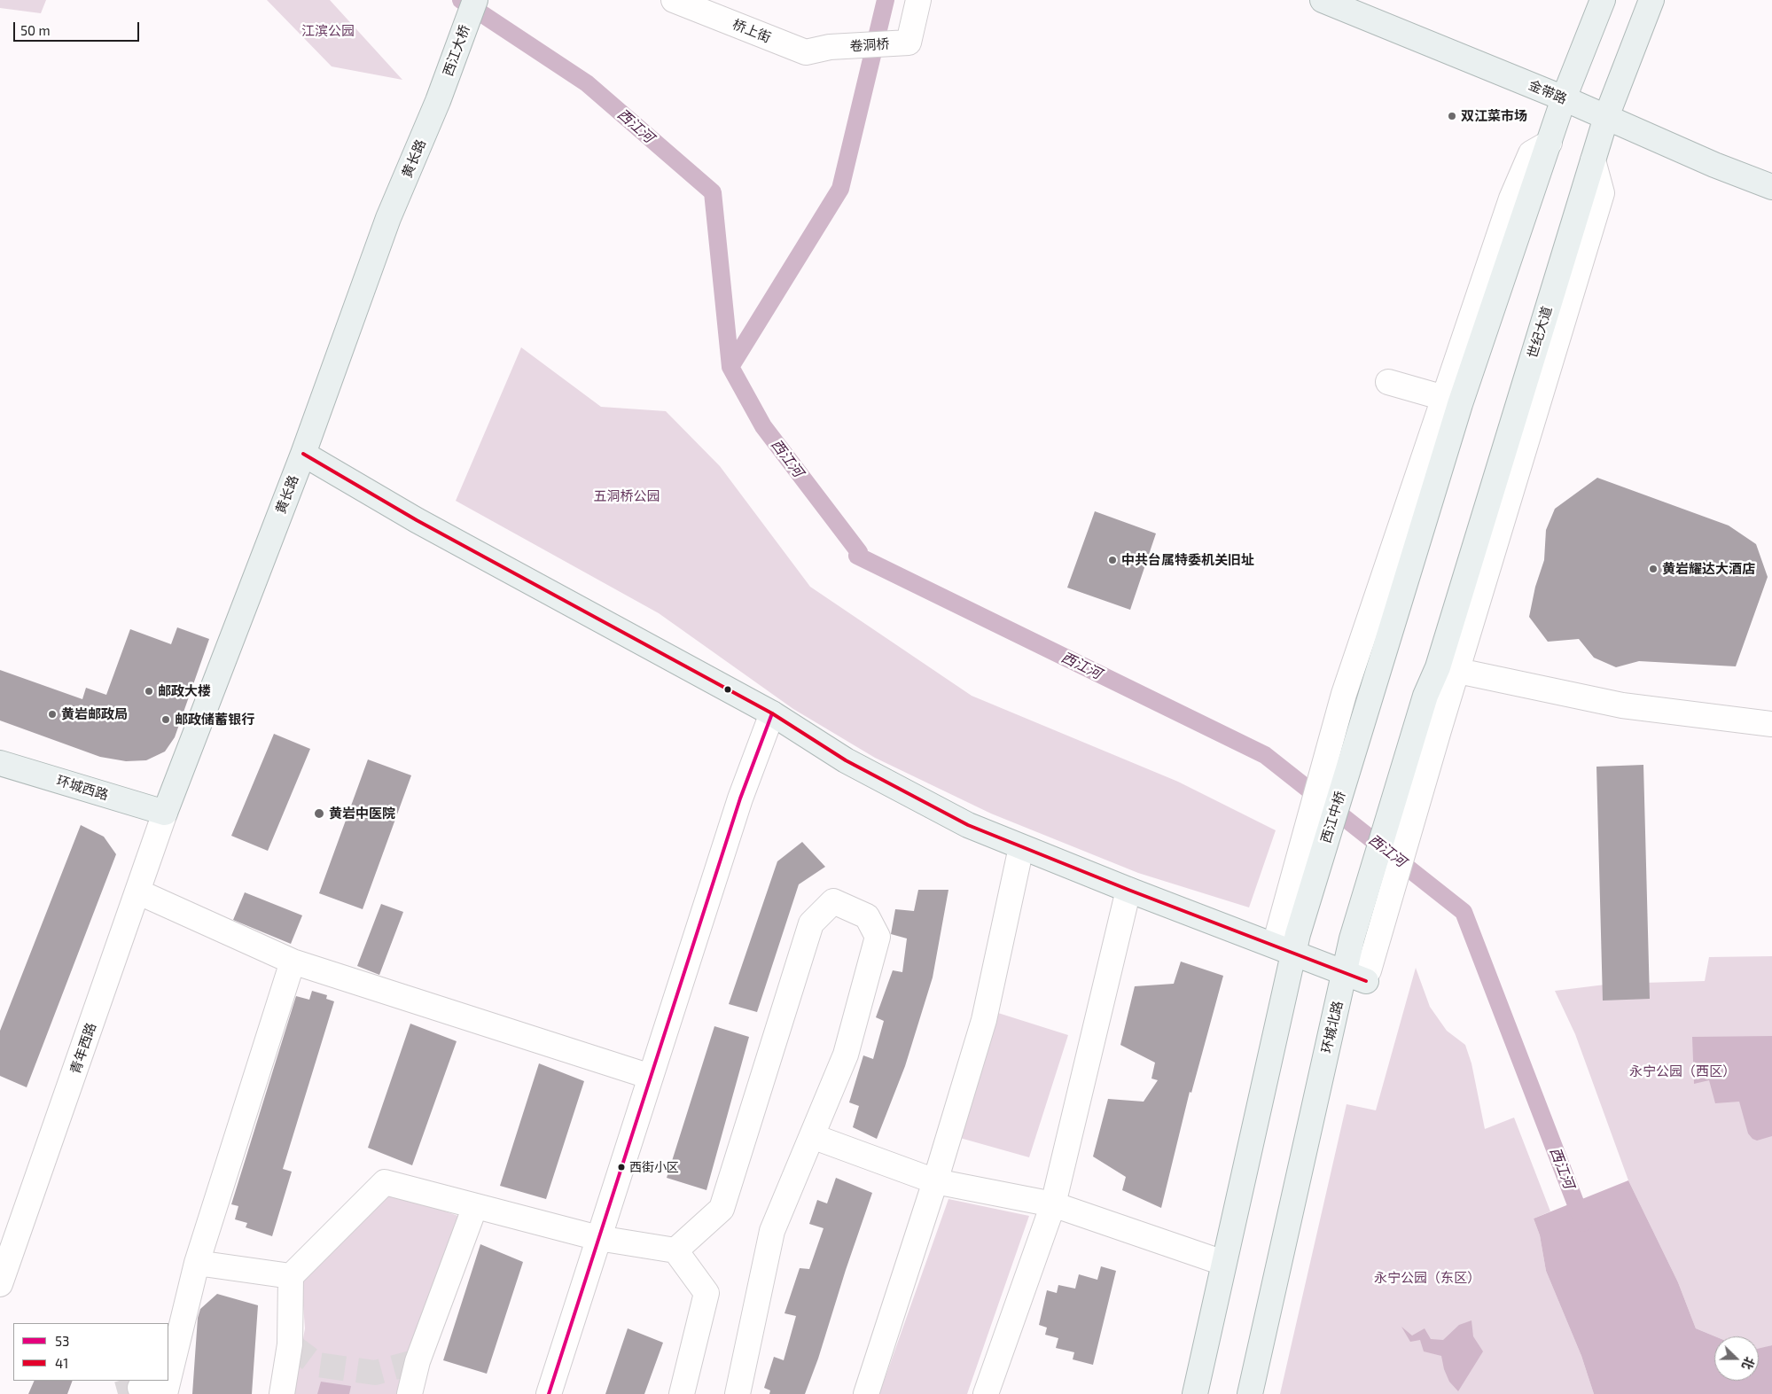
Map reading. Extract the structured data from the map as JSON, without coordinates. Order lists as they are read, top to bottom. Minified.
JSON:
{"streets":{"main road":["西江大桥","金带路","黄长路","世纪大道","环城西路","西江中桥","环城北路"],"street":["桥上街","卷洞桥","青年西路"]},"crossings":[["桥上街","卷洞桥"],["西江大桥","黄长路"],["金带路","世纪大道"],["黄长路","环城西路"],["黄长路","青年西路"],["世纪大道","环城北路"],["环城西路","青年西路"]],"water":["西江河"],"parks":["江滨公园","五洞桥公园","永宁公园（西区）","永宁公园（东区）"],"places":["双江菜市场","中共台属特委机关旧址","黄岩耀达大酒店","邮政大楼","黄岩邮政局","邮政储蓄银行","黄岩中医院","西街小区"],"lines":["transit line 41","transit line 53"],"legend":["53","41"],"scale_bar":"50 m","north":"right"}
